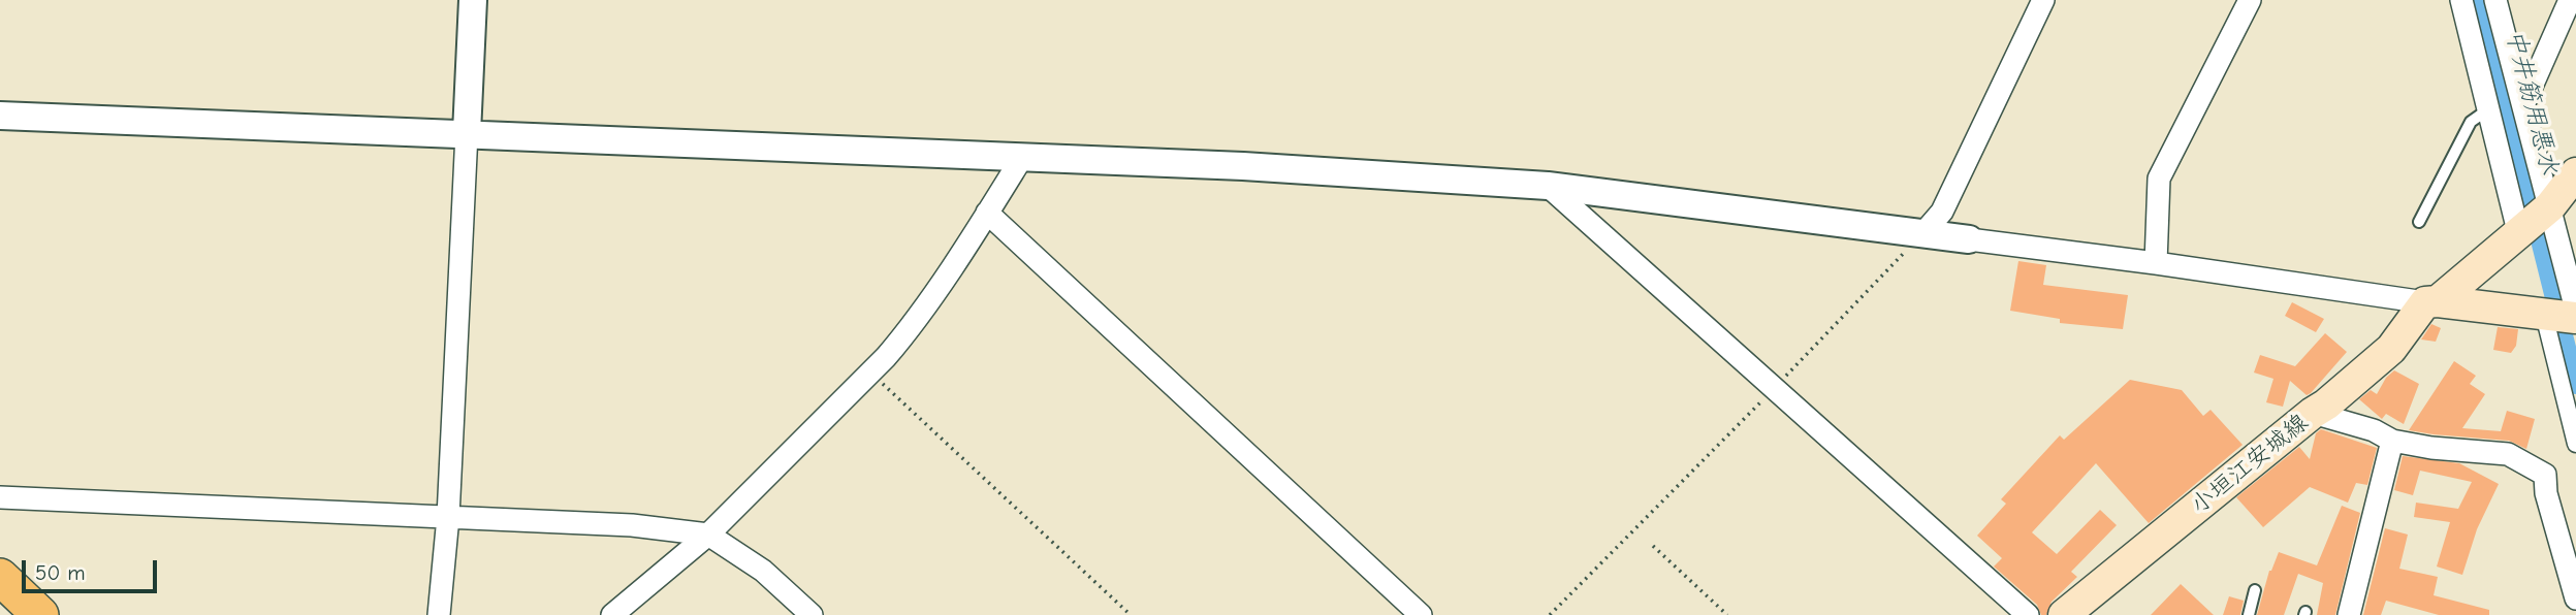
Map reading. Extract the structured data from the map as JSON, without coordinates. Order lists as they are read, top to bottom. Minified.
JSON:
{"streets":{"main road":["小垣江安城線"]},"water":["中井筋用悪水"],"scale_bar":"50 m"}
